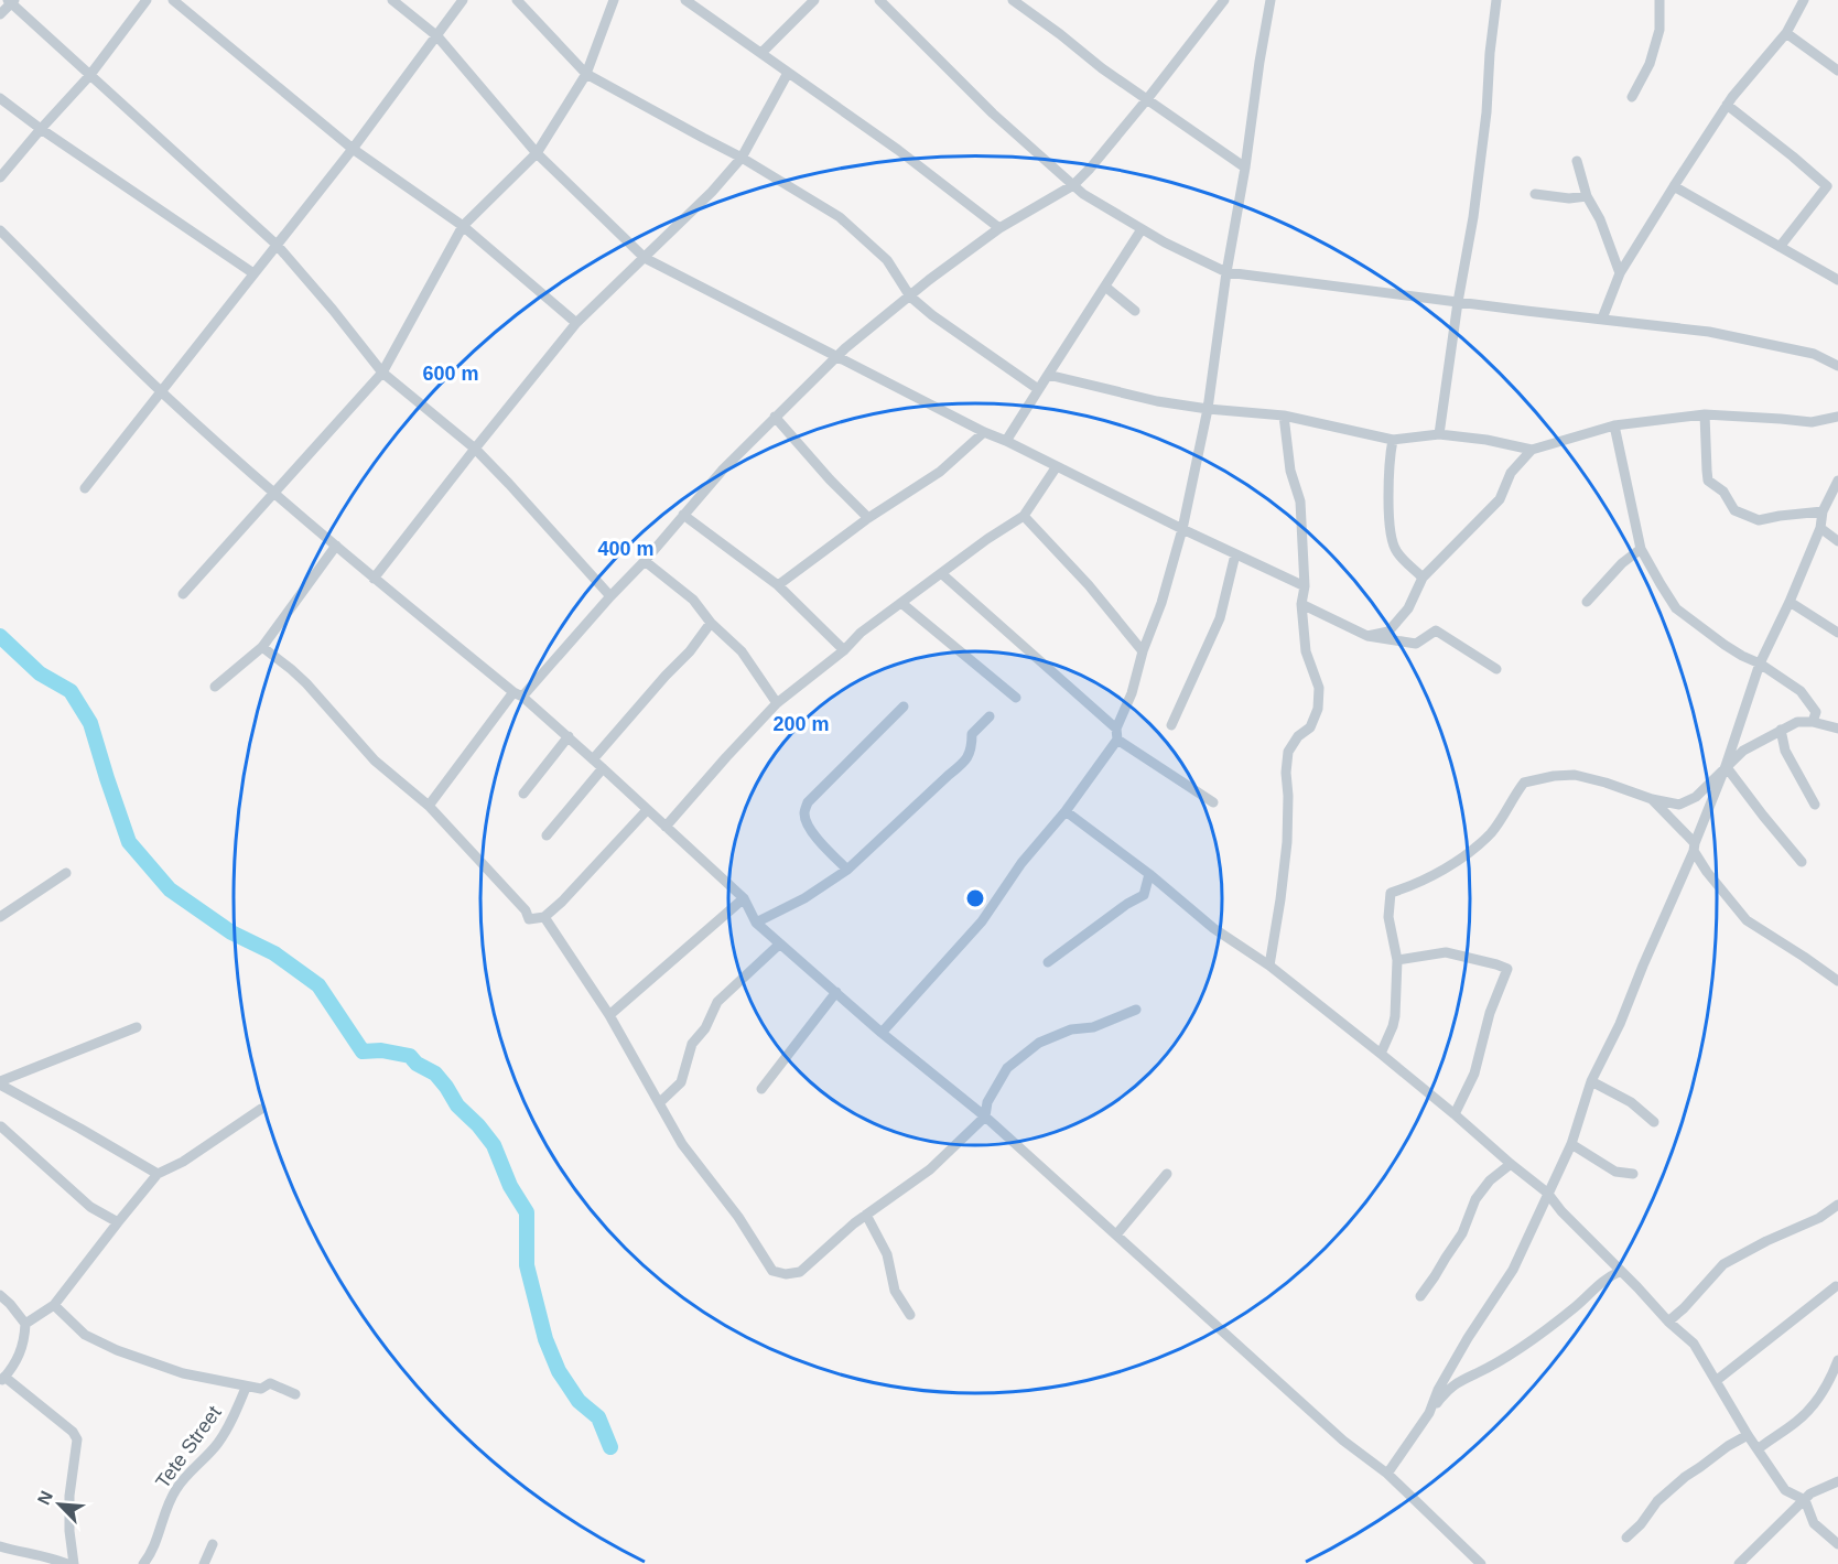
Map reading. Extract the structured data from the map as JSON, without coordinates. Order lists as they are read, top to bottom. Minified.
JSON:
{"streets":{"street":["Tete Street"]},"north":"top left","rings":["600 m","400 m","200 m"]}
